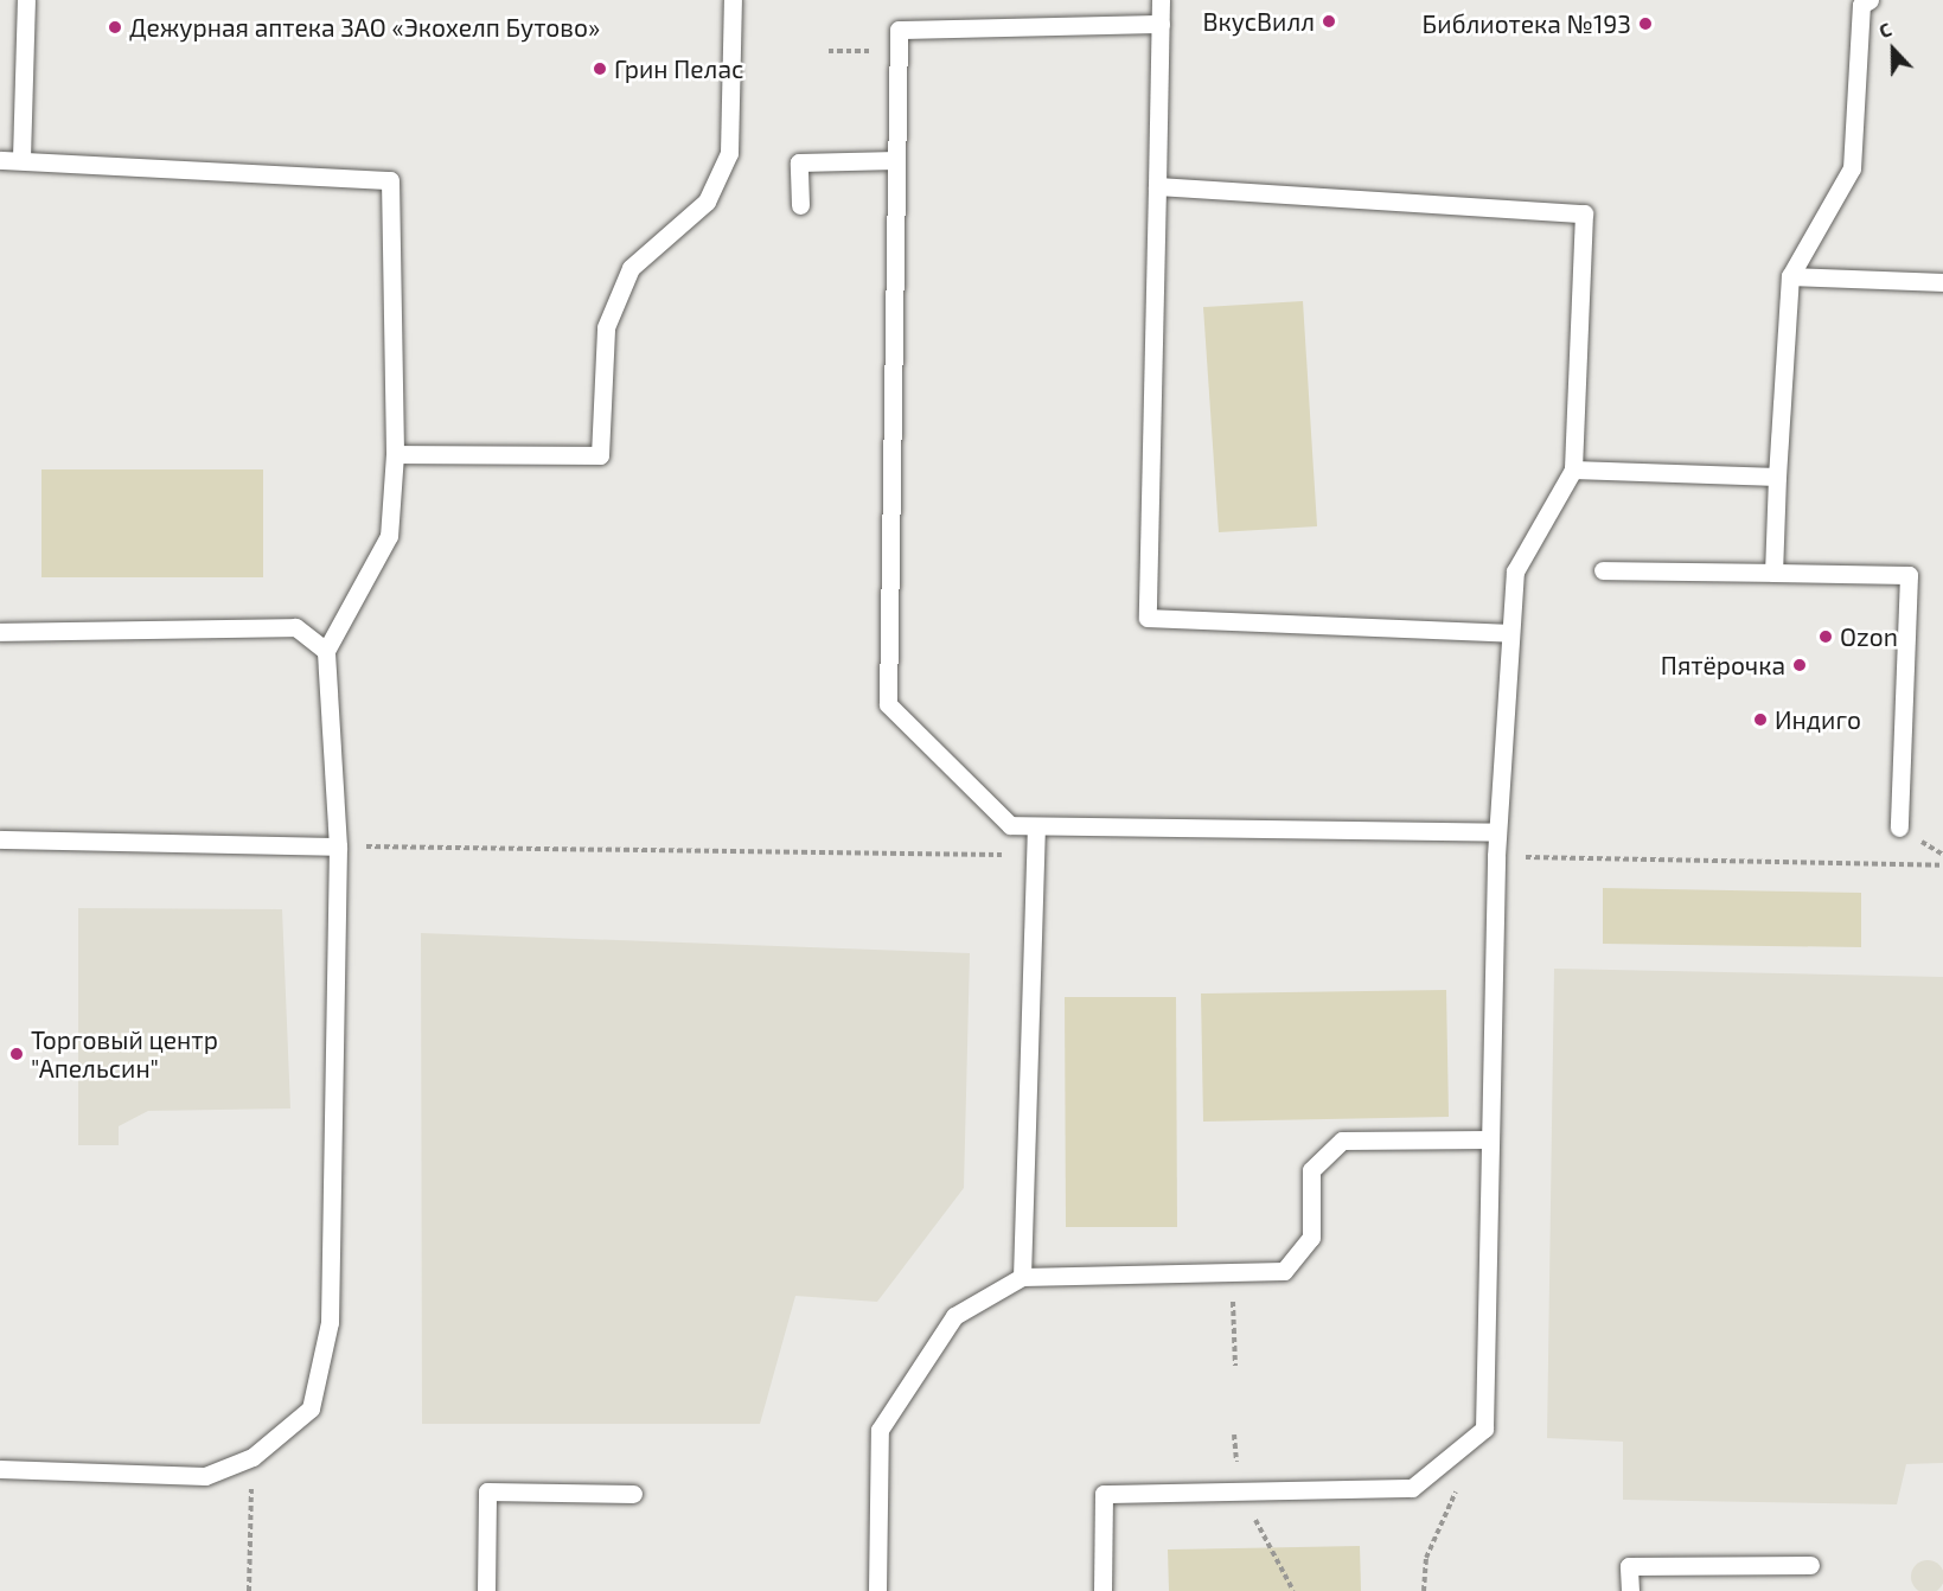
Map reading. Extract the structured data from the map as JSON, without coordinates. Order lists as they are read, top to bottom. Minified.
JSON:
{"places":["ВкусВилл","Библиотека №193","Дежурная аптека ЗАО «Экохелп Бутово»","Грин Пелас","Ozon","Пятёрочка","Индиго","Торговый центр \"Апельсин\""],"north":"top"}
